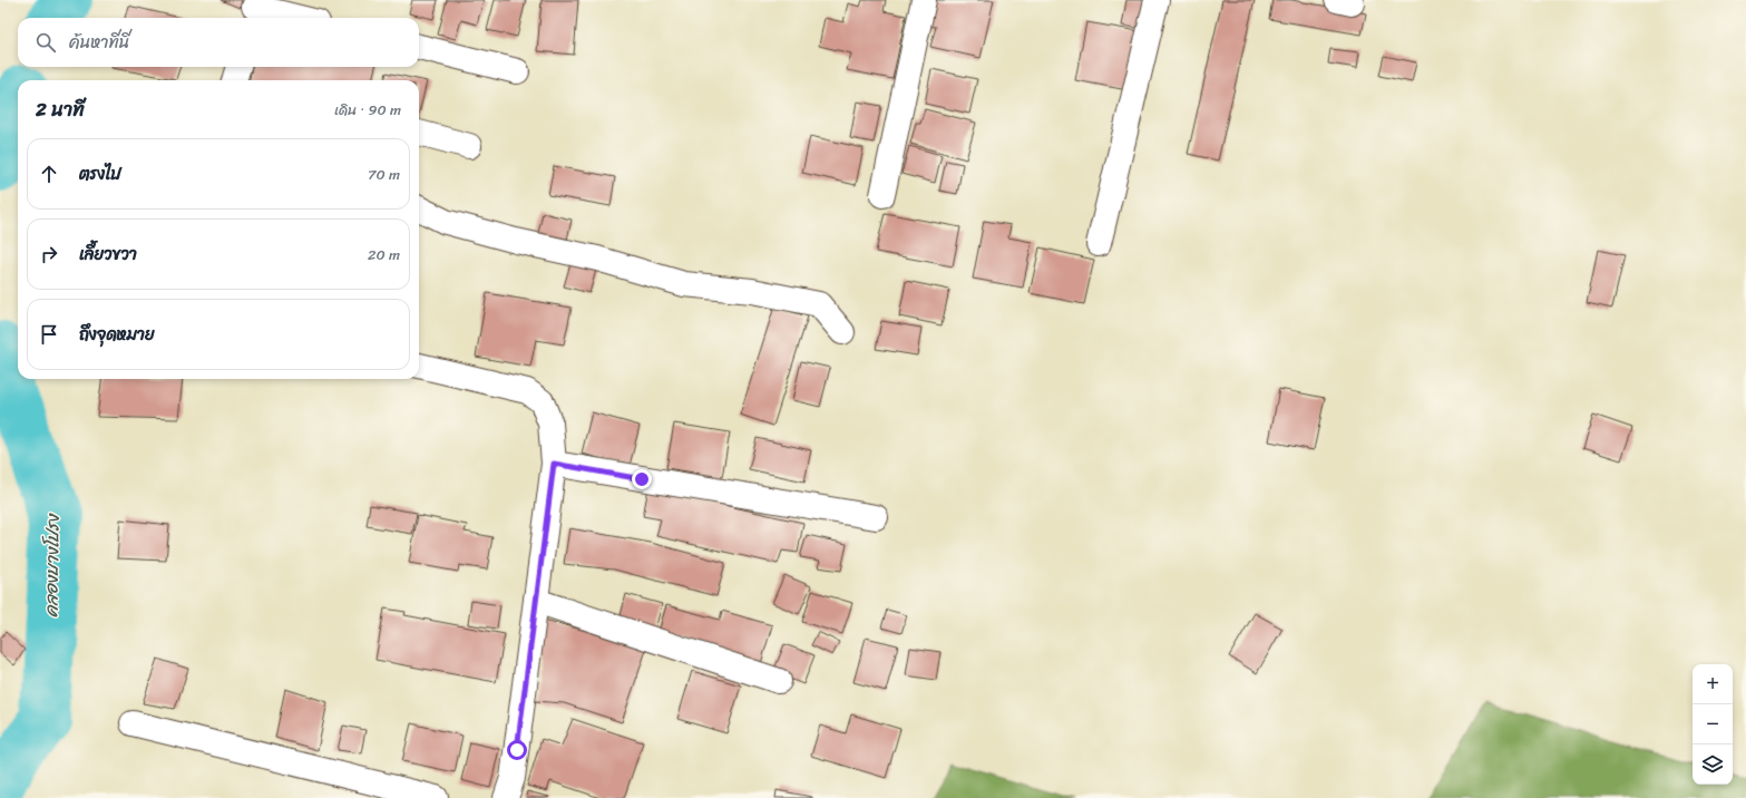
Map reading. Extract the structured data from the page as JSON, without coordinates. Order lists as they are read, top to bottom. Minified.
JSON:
{"water":["คลองบางโปรง"],"page":{"search":"ค้นหาที่นี่","heading":["2 นาที","เดิน · 90 m"],"list":[["ตรงไป","70 m"],["เลี้ยวขวา","20 m"],"ถึงจุดหมาย"],"map_buttons":["+","−"]}}
